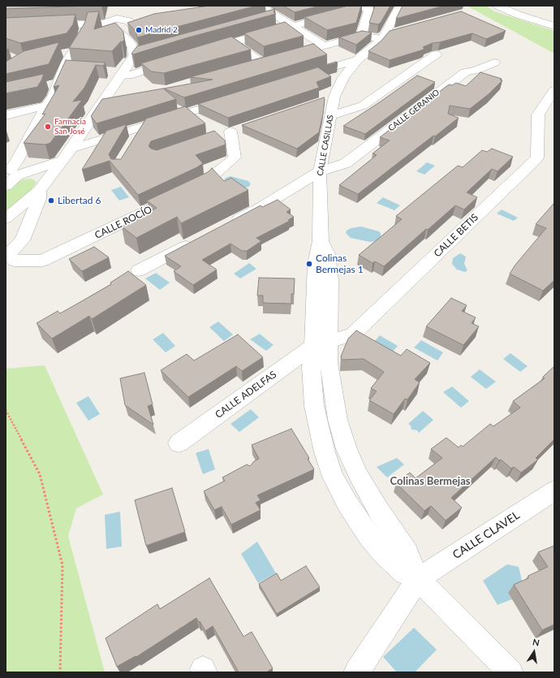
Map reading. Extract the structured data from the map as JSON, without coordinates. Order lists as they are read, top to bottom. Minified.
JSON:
{"streets":{"street":["CALLE GERANIO","CALLE CASILLAS","CALLE ROCÍO","CALLE BETIS","CALLE ADELFAS","CALLE CLAVEL"]},"crossings":[["CALLE GERANIO","CALLE CASILLAS"],["CALLE CASILLAS","CALLE BETIS"],["CALLE CASILLAS","CALLE ADELFAS"],["CALLE CASILLAS","CALLE CLAVEL"],["CALLE BETIS","CALLE ADELFAS"]],"districts":["Colinas Bermejas"],"places":["Madrid 2","Farmacia San José","Libertad 6","Colinas Bermejas 1"],"north":"top"}
